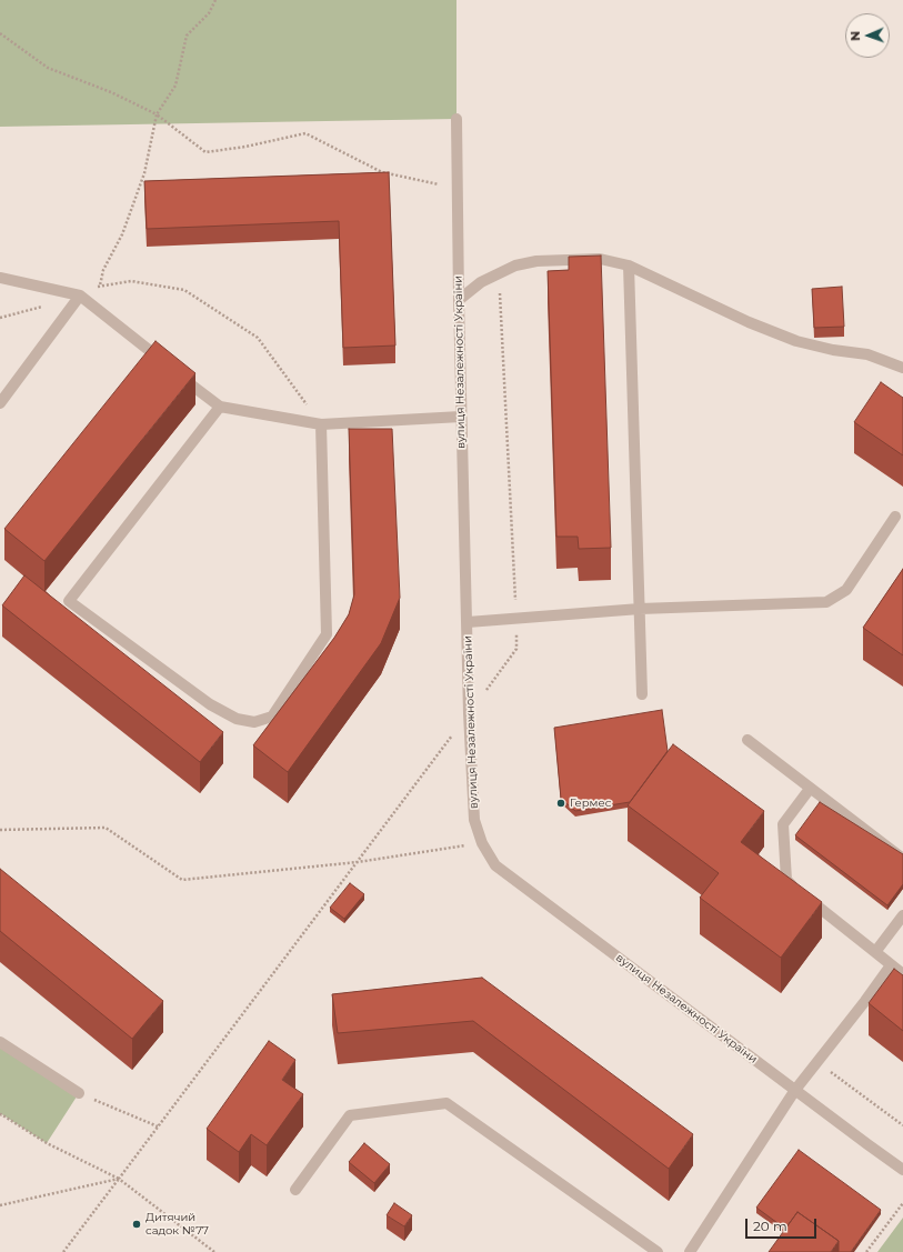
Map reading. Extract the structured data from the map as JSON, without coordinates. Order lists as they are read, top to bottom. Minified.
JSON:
{"streets":{"street":["вулиця Незалежності України"]},"places":["Гермес","Дитячий садок №77"],"scale_bar":"20 m","north":"left"}
